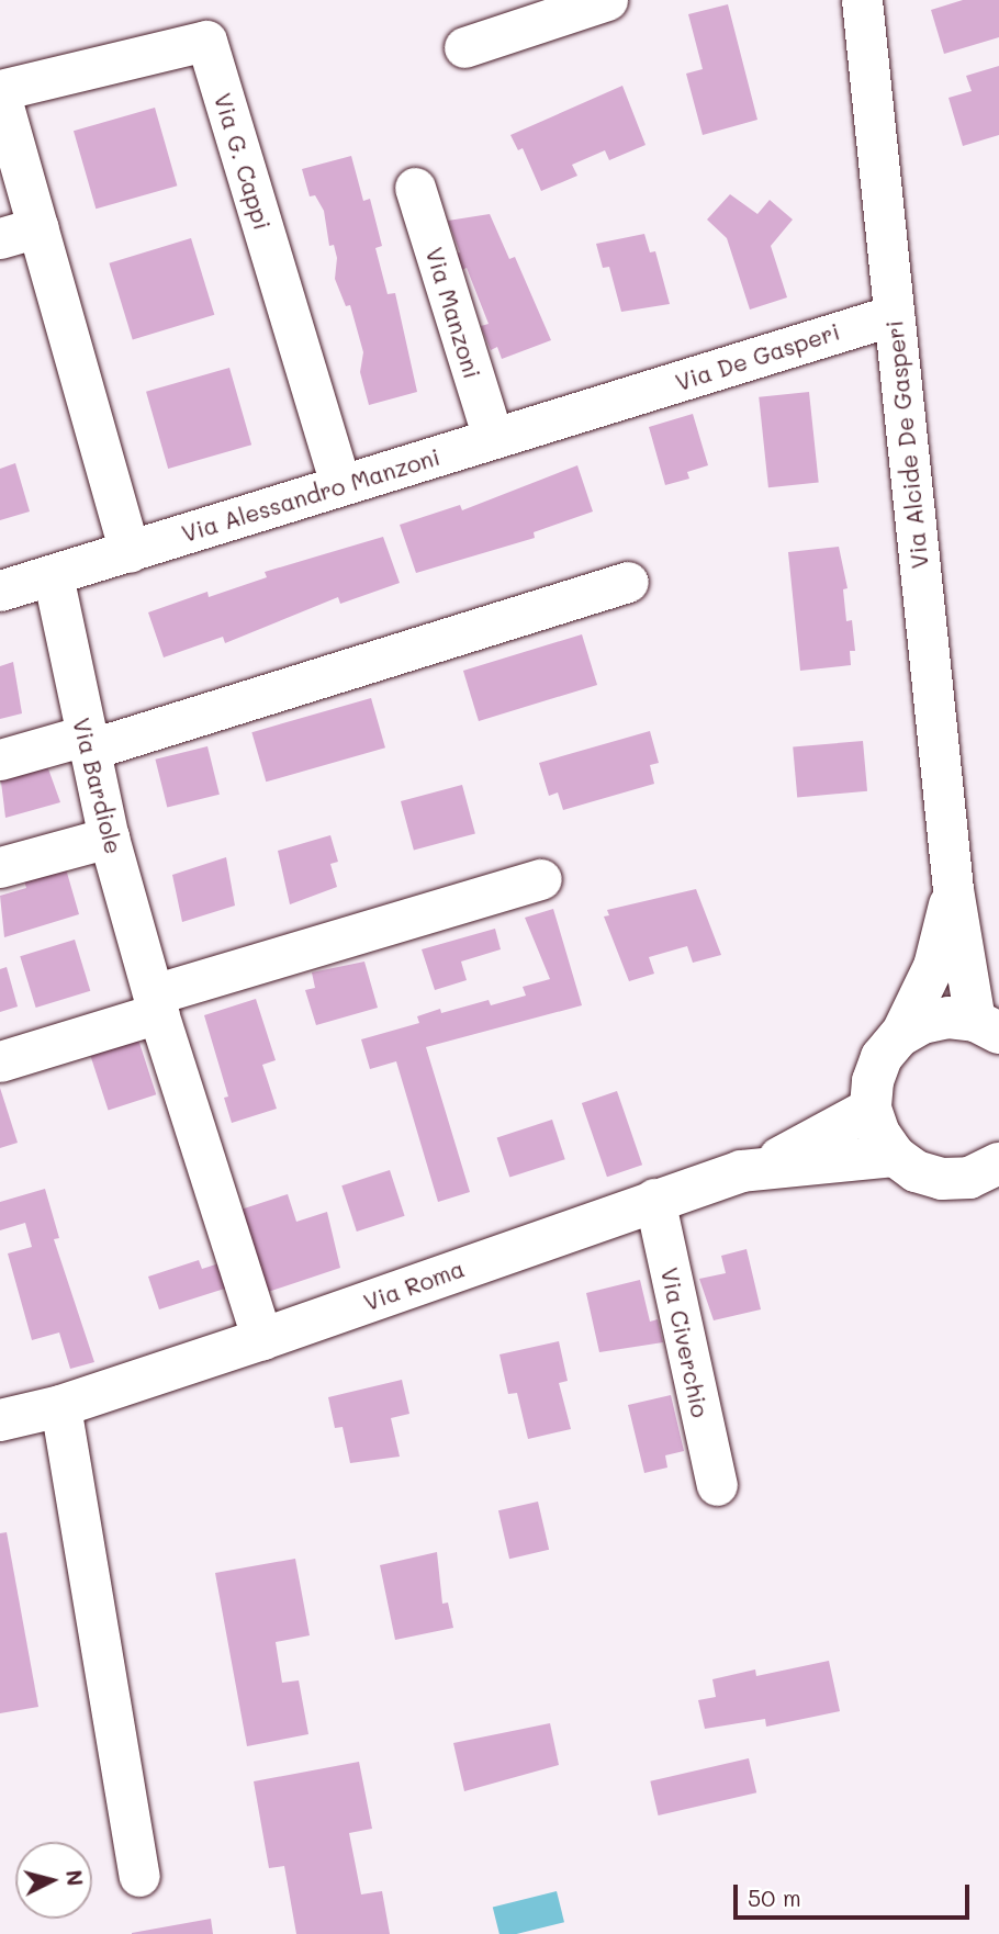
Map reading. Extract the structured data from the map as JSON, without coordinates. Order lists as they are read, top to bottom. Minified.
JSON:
{"streets":{"main road":["Via Roma"],"street":["Via G. Cappi","Via Manzoni","Via De Gasperi","Via Alcide De Gasperi","Via Alessandro Manzoni","Via Bardiole","Via Civerchio"]},"crossings":[["Via G. Cappi","Via Alessandro Manzoni"],["Via Manzoni","Via Alessandro Manzoni"],["Via De Gasperi","Via Alcide De Gasperi"],["Via De Gasperi","Via Alessandro Manzoni"],["Via Alessandro Manzoni","Via Bardiole"],["Via Bardiole","Via Roma"],["Via Roma","Via Civerchio"]],"scale_bar":"50 m","north":"right"}
